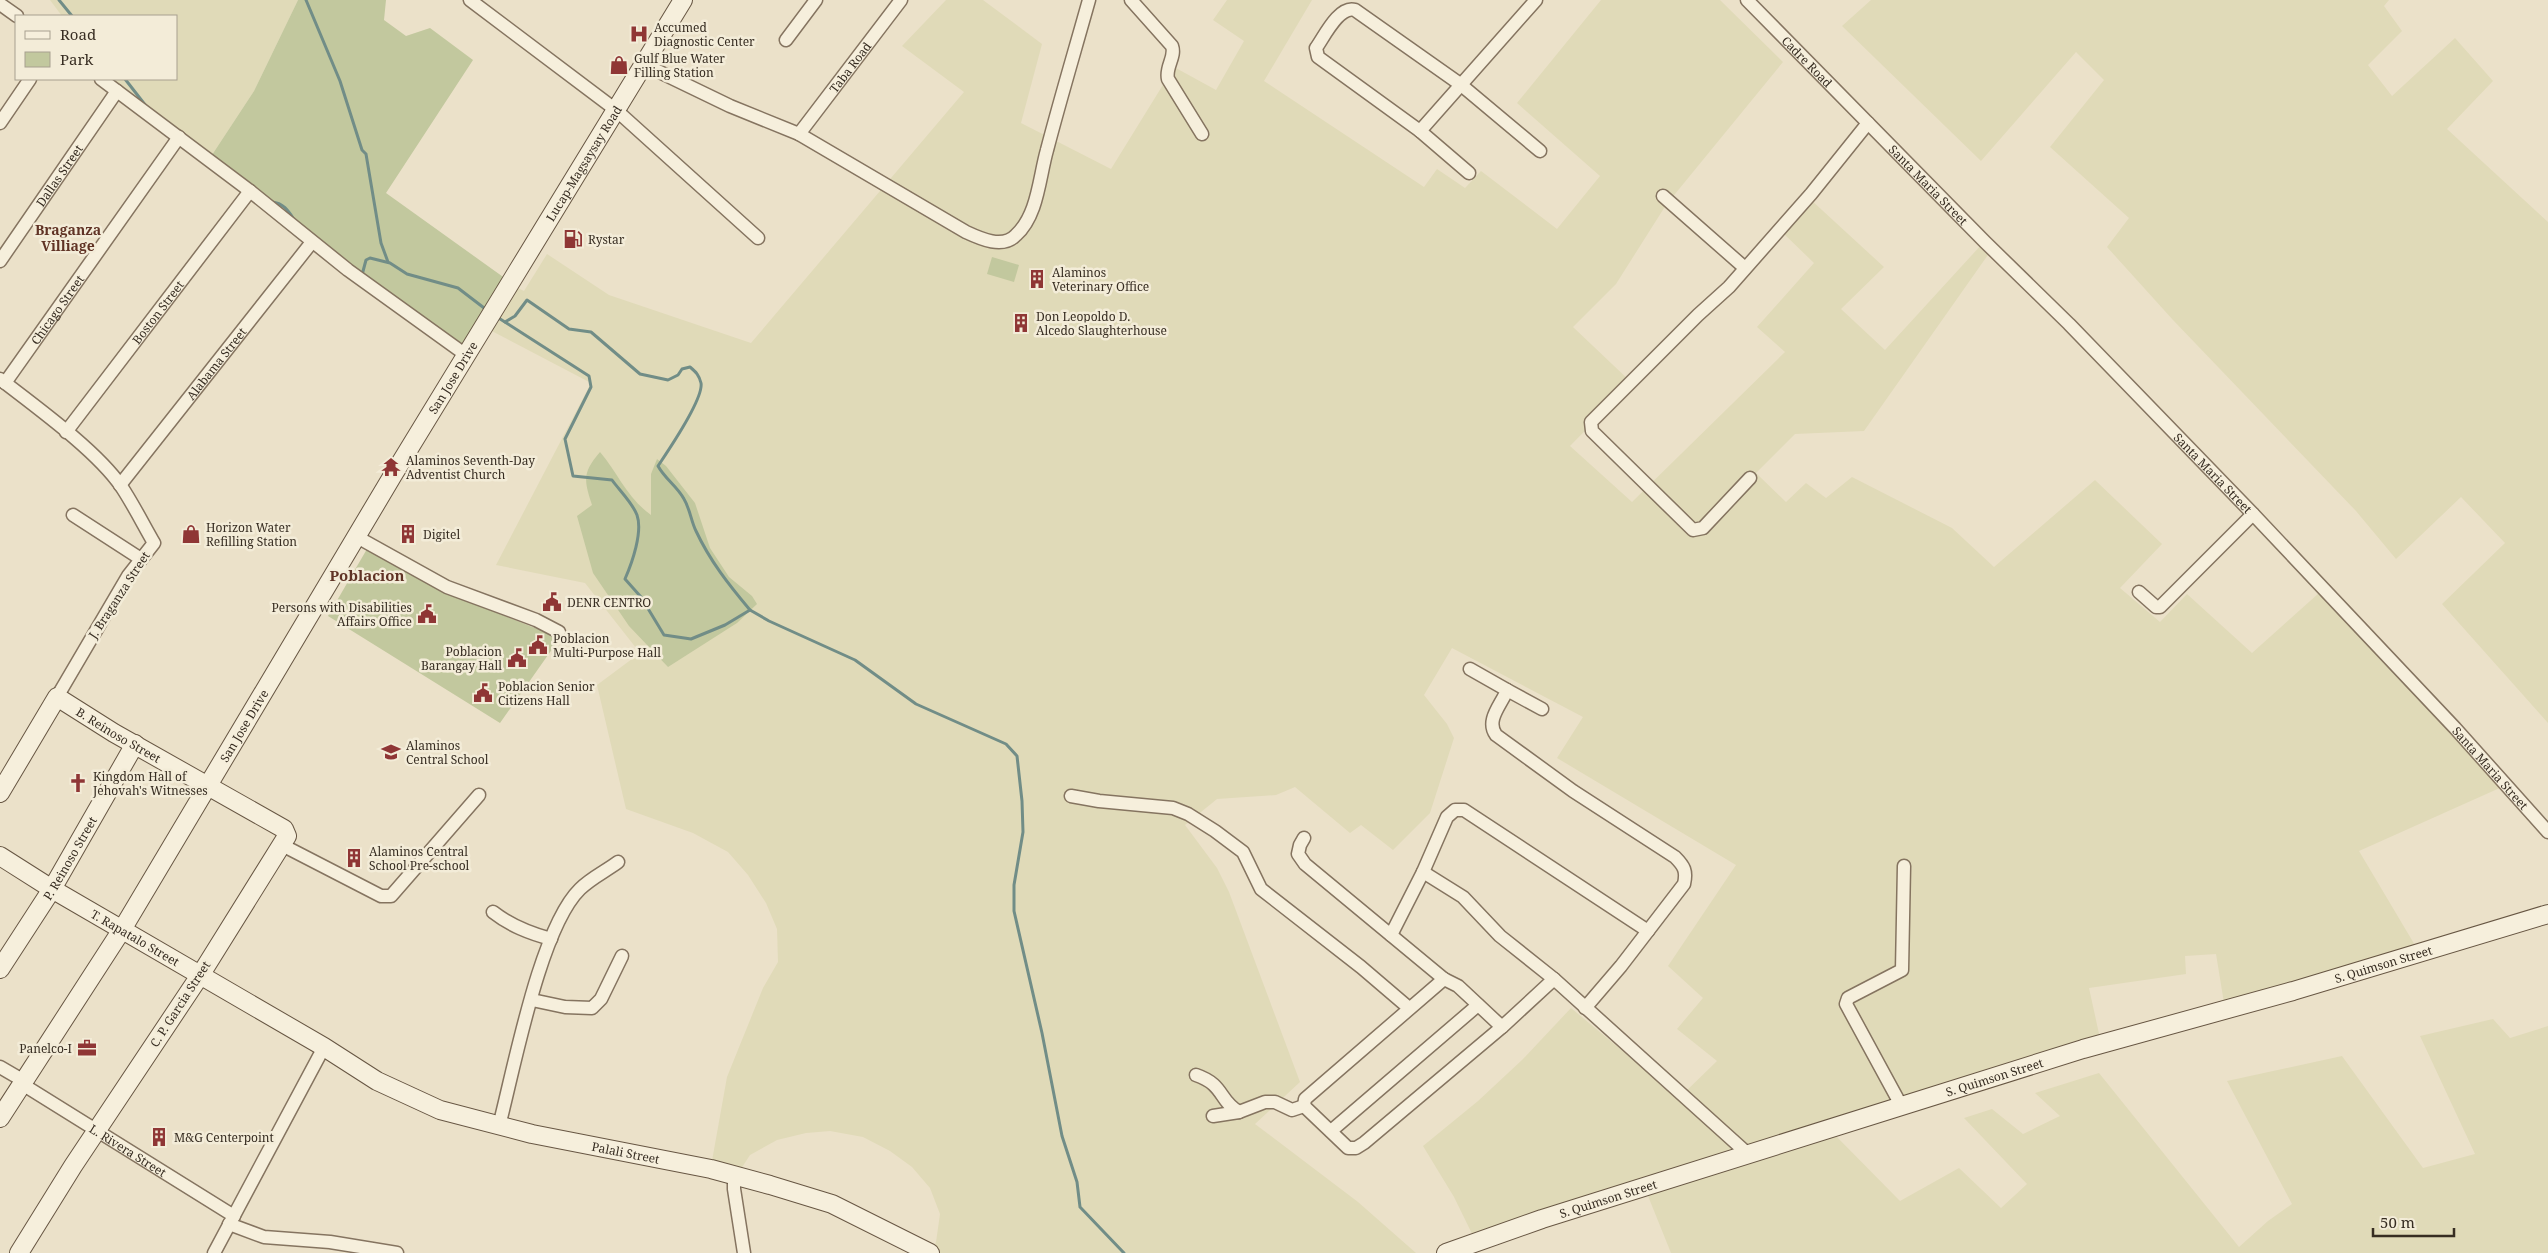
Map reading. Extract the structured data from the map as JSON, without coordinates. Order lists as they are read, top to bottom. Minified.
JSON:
{"streets":{"street":["Cadre Road","Taba Road","Lucap-Magsaysay Road","Dallas Street","Santa Maria Street","Chicago Street","Boston Street","Alabama Street","San Jose Drive","J. Braganza Street","B. Reinoso Street","P. Reinoso Street","T. Rapatalo Street","S. Quimson Street","C. P. Garcia Street","L. Rivera Street","Palali Street"]},"crossings":[["Cadre Road","Santa Maria Street"],["Lucap-Magsaysay Road","San Jose Drive"],["Chicago Street","J. Braganza Street"],["Boston Street","J. Braganza Street"],["Alabama Street","J. Braganza Street"],["San Jose Drive","B. Reinoso Street"],["San Jose Drive","T. Rapatalo Street"],["San Jose Drive","L. Rivera Street"],["J. Braganza Street","B. Reinoso Street"],["B. Reinoso Street","P. Reinoso Street"],["P. Reinoso Street","T. Rapatalo Street"],["T. Rapatalo Street","C. P. Garcia Street"],["T. Rapatalo Street","Palali Street"],["C. P. Garcia Street","L. Rivera Street"]],"districts":["Braganza Villiage","Poblacion"],"places":{"hospital":["Accumed Diagnostic Center"],"shop":["Gulf Blue Water Filling Station","Horizon Water Refilling Station"],"fuel station":["Rystar"],"building":["Alaminos Veterinary Office","Don Leopoldo D. Alcedo Slaughterhouse","Digitel","Alaminos Central School Pre-school","M&G Centerpoint"],"temple":["Alaminos Seventh-Day Adventist Church"],"public building":["DENR CENTRO","Persons with Disabilities Affairs Office","Poblacion Multi-Purpose Hall","Poblacion Barangay Hall","Poblacion Senior Citizens Hall"],"school or university":["Alaminos Central School"],"church":["Kingdom Hall of Jehovah's Witnesses"],"office":["Panelco-I"]},"legend":["Road","Park"],"scale_bar":"50 m"}
